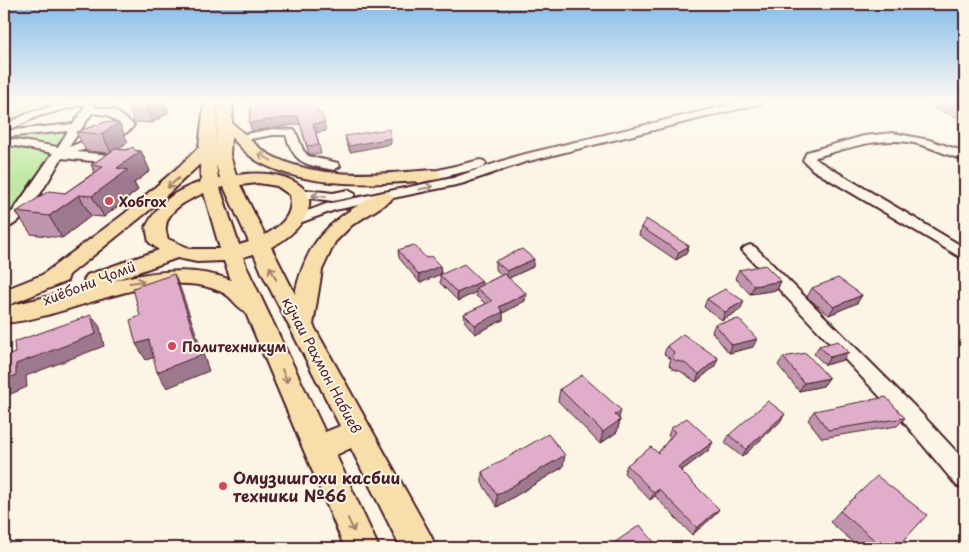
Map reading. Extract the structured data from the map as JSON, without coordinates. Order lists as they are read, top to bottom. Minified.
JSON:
{"streets":{"main road":["хиёбони Ҷомӣ","кӯчаи Раҳмон Набиев"]},"crossings":[["хиёбони Ҷомӣ","кӯчаи Раҳмон Набиев"]],"places":["Хобгох","Политехникум","Омузишгохи касбии техники №66"]}
